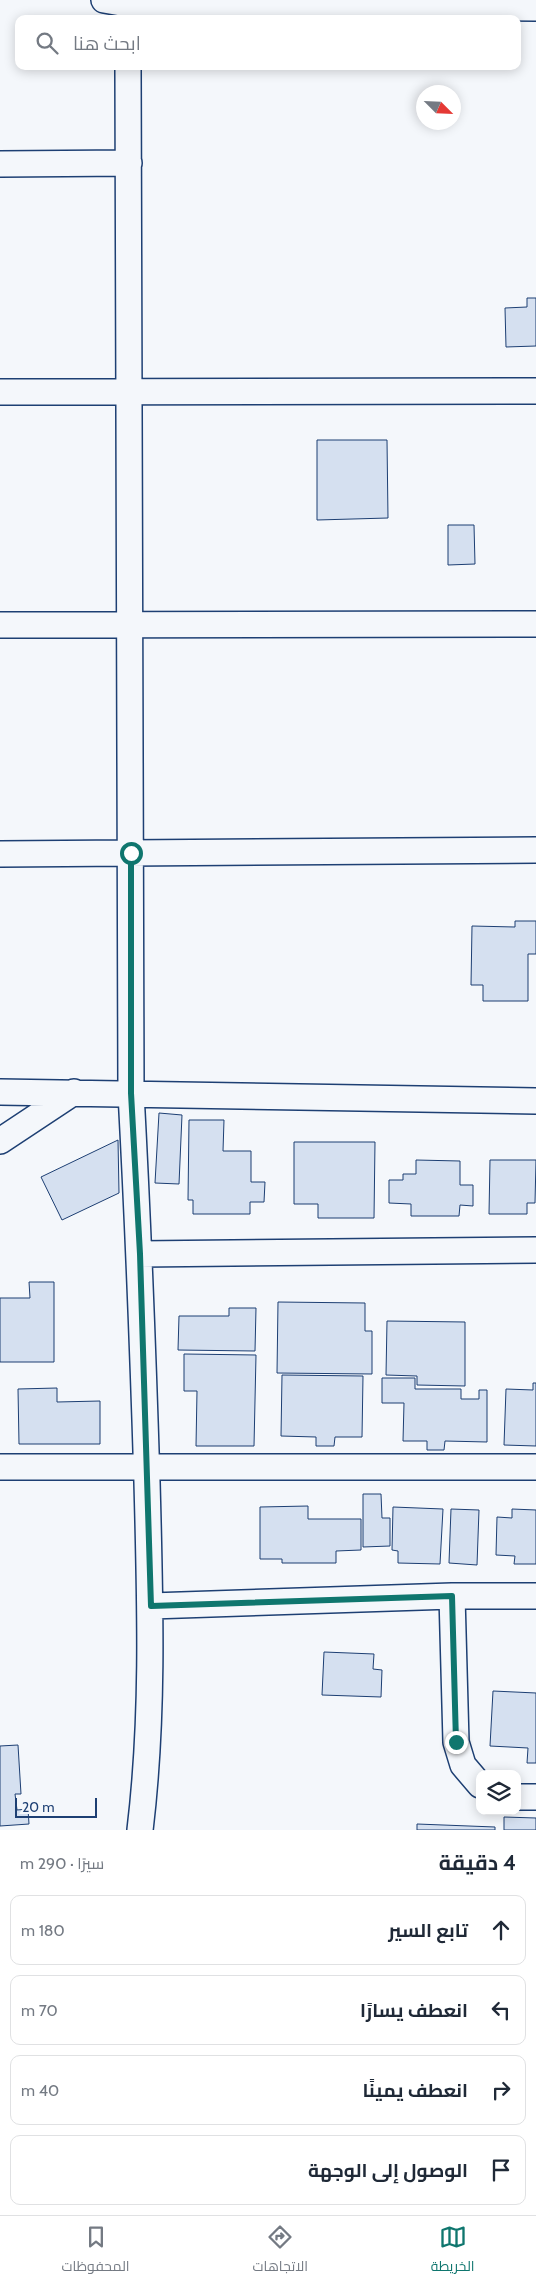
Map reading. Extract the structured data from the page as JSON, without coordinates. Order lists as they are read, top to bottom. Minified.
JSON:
{"scale_bar":"20 m","north":"bottom right","page":{"search":"ابحث هنا","scale":"20 m","heading":["4 دقيقة","سيرًا · 290 m"],"list":[["تابع السير","180 m"],["انعطف يسارًا","70 m"],["انعطف يمينًا","40 m"],"الوصول إلى الوجهة"],"nav":["الخريطة","الاتجاهات","المحفوظات"]}}
